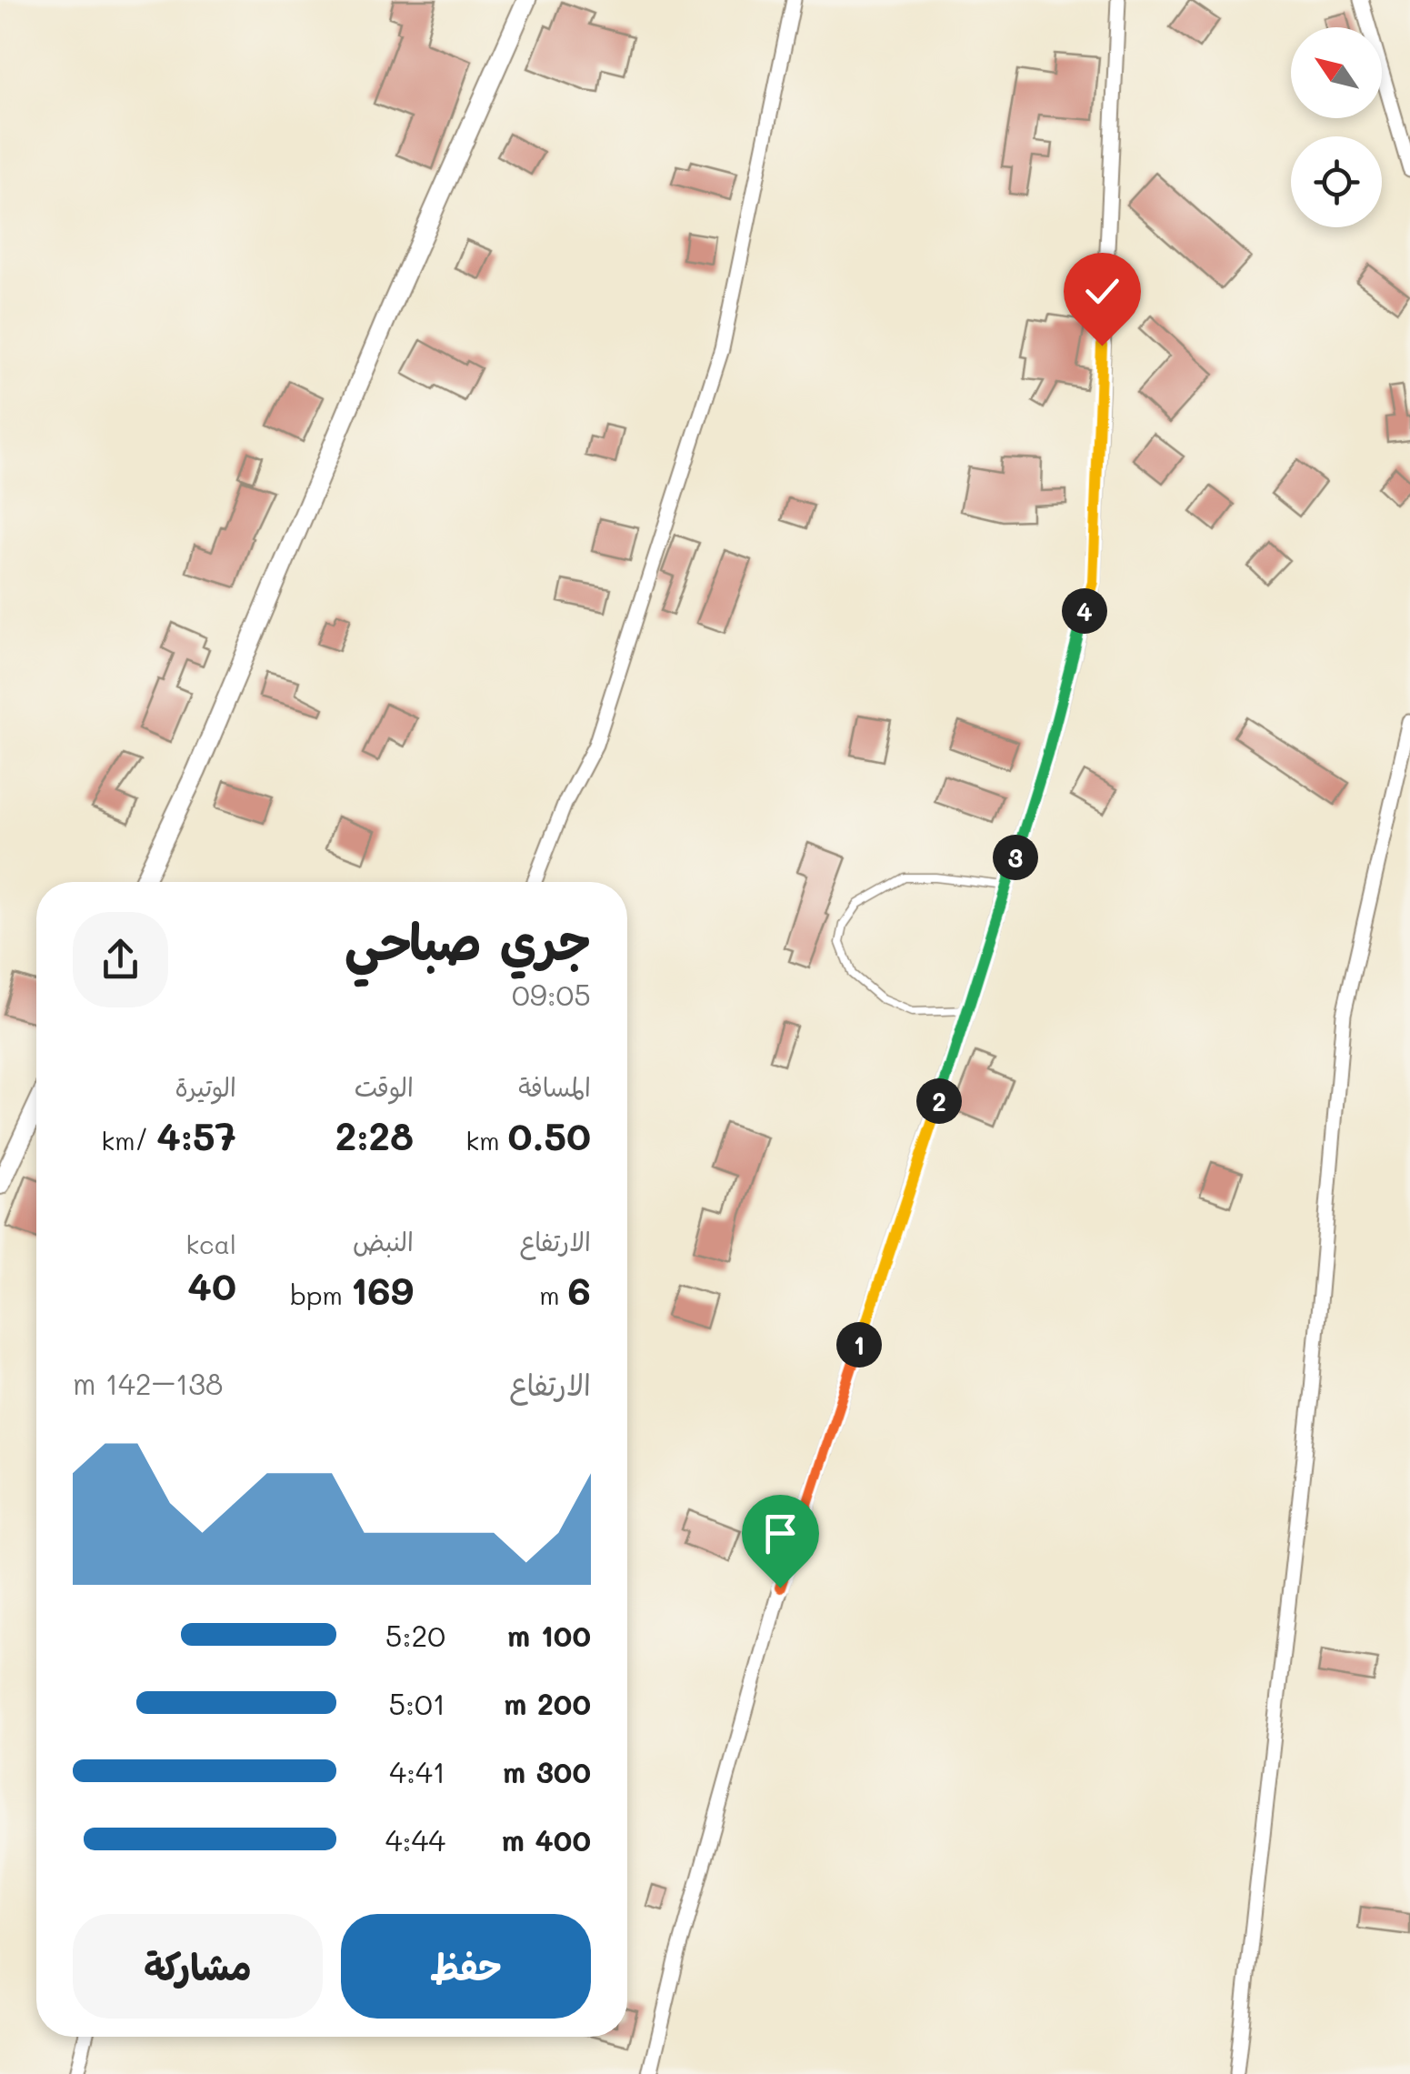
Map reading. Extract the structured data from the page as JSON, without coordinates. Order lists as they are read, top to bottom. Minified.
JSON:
{"north":"top left","page":{"pins":["4","3","2","1"],"heading":["جري صباحي","09:05"],"stats":[["المسافة","0.50 km"],["الوقت","2:28"],["الوتيرة","4:57 /km"],["الارتفاع","6 m"],["النبض","169 bpm"],["kcal","40"]],"chart":["الارتفاع","138–142 m"],"list":[{"name":"100 m","note":"5:20"},{"name":"200 m","note":"5:01"},{"name":"300 m","note":"4:41"},{"name":"400 m","note":"4:44"}],"buttons":["حفظ","مشاركة"]}}
